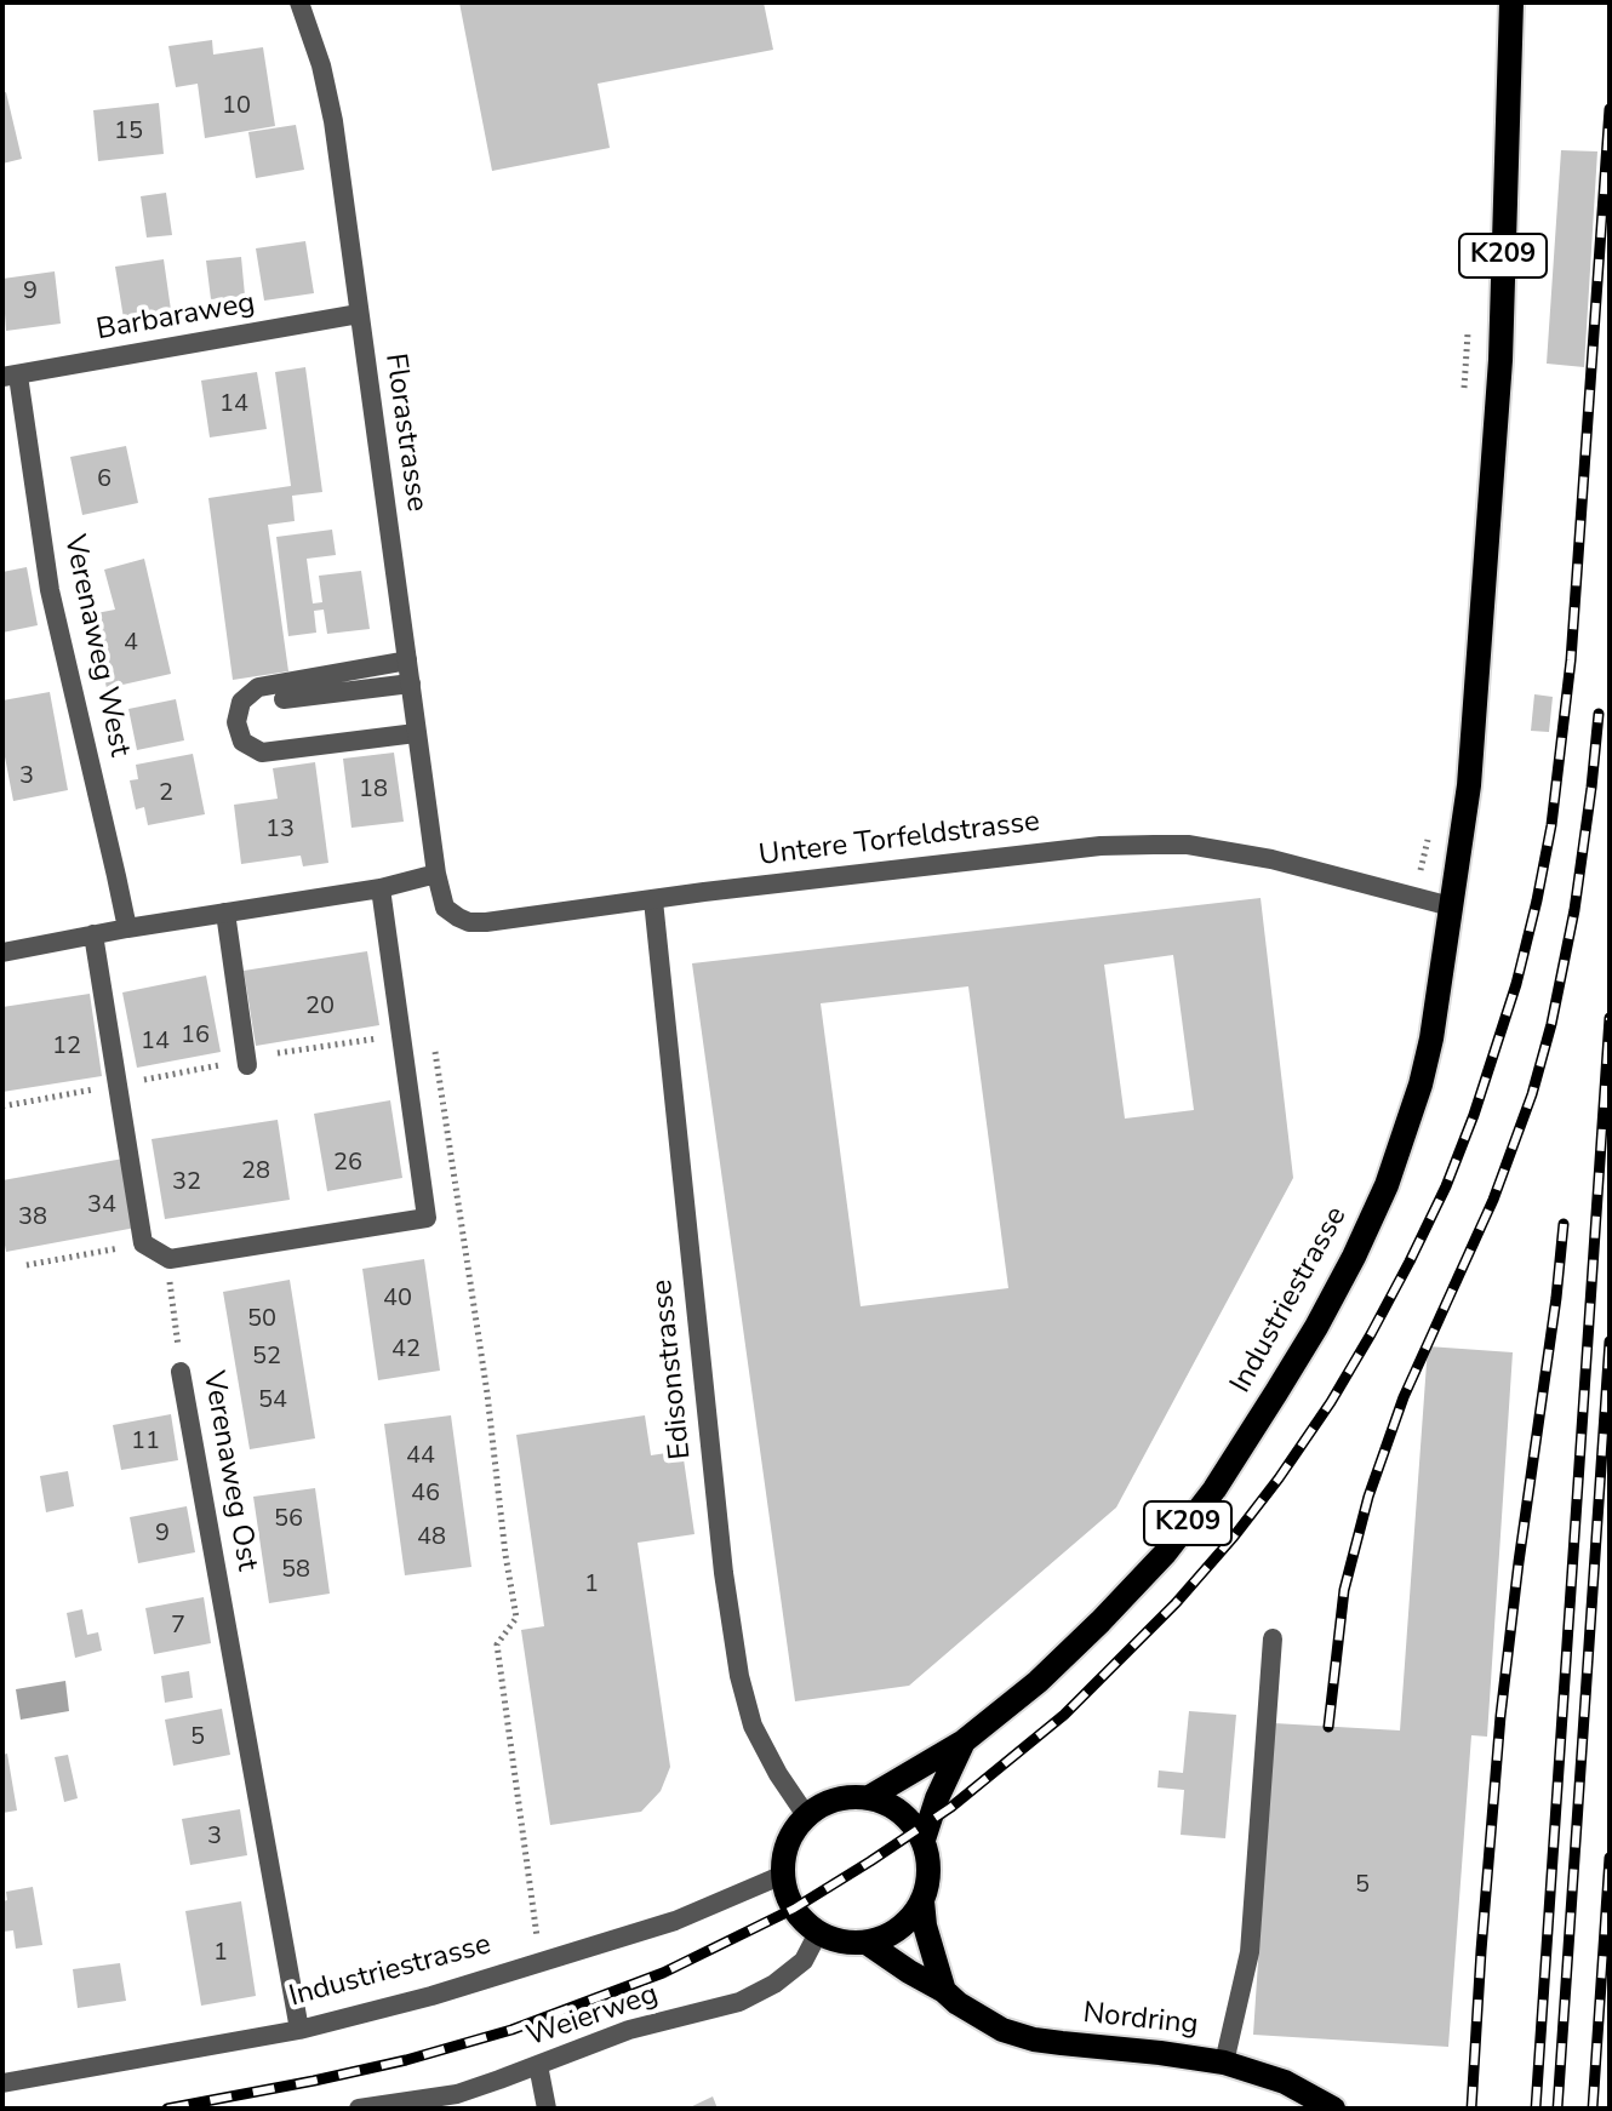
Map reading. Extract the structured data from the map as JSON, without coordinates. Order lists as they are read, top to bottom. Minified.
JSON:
{"streets":{"main road":["K209","Industriestrasse","Nordring"],"street":["Barbaraweg","Florastrasse","Verenaweg West","Untere Torfeldstrasse","Edisonstrasse","Verenaweg Ost","Weierweg"]},"crossings":[["K209","Industriestrasse"],["K209","Edisonstrasse"],["K209","Weierweg"],["K209","Nordring"],["Barbaraweg","Florastrasse"],["Barbaraweg","Verenaweg West"],["Florastrasse","Untere Torfeldstrasse"],["Untere Torfeldstrasse","Industriestrasse"],["Untere Torfeldstrasse","Edisonstrasse"],["Industriestrasse","Edisonstrasse"],["Industriestrasse","Verenaweg Ost"],["Industriestrasse","Weierweg"],["Industriestrasse","Nordring"],["Edisonstrasse","Weierweg"],["Edisonstrasse","Nordring"],["Weierweg","Nordring"]],"house_numbers":["10","15","9","14","6","4","3","18","2","13","20","16","14","12","26","28","32","34","38","40","50","42","52","54","11","44","46","56","9","48","58","1","7","5","3","5","1"]}
